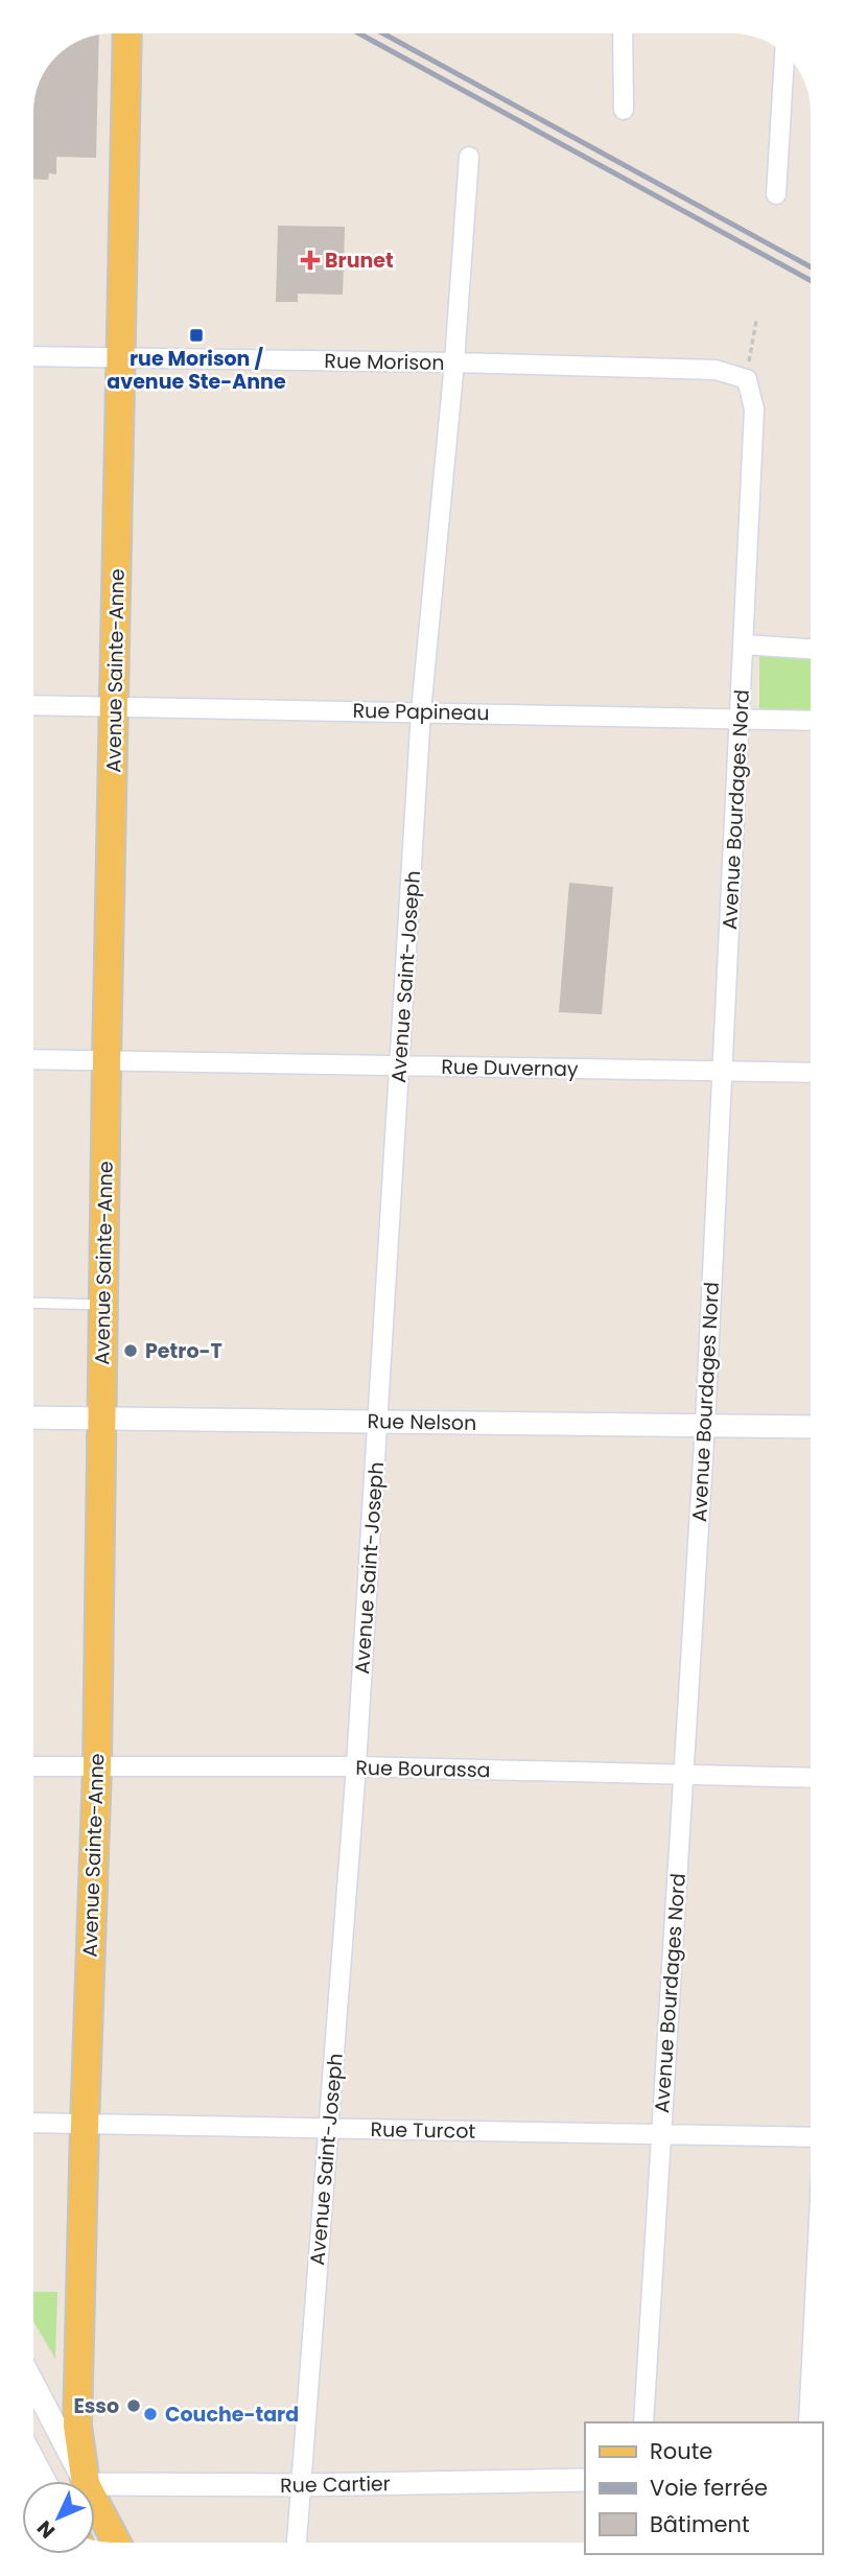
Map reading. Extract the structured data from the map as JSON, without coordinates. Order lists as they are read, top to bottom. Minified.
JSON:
{"streets":{"main road":["Avenue Sainte-Anne"],"street":["Rue Morison","Rue Papineau","Avenue Bourdages Nord","Avenue Saint-Joseph","Rue Duvernay","Rue Nelson","Rue Bourassa","Rue Turcot","Rue Cartier"]},"crossings":[["Rue Morison","Avenue Sainte-Anne"],["Rue Morison","Avenue Bourdages Nord"],["Rue Morison","Avenue Saint-Joseph"],["Avenue Sainte-Anne","Rue Papineau"],["Avenue Sainte-Anne","Rue Duvernay"],["Avenue Sainte-Anne","Rue Nelson"],["Avenue Sainte-Anne","Rue Bourassa"],["Avenue Sainte-Anne","Rue Turcot"],["Rue Papineau","Avenue Bourdages Nord"],["Rue Papineau","Avenue Saint-Joseph"],["Avenue Bourdages Nord","Rue Duvernay"],["Avenue Bourdages Nord","Rue Nelson"],["Avenue Bourdages Nord","Rue Bourassa"],["Avenue Bourdages Nord","Rue Turcot"],["Avenue Saint-Joseph","Rue Duvernay"],["Avenue Saint-Joseph","Rue Nelson"],["Avenue Saint-Joseph","Rue Bourassa"],["Avenue Saint-Joseph","Rue Turcot"],["Avenue Saint-Joseph","Rue Cartier"]],"places":{"health":["Brunet"],"transit":["rue Morison / avenue Ste-Anne"],"other":["Petro-T","Esso","Couche-tard"]},"legend":["Route","Voie ferrée","Bâtiment"],"north":"bottom left"}
